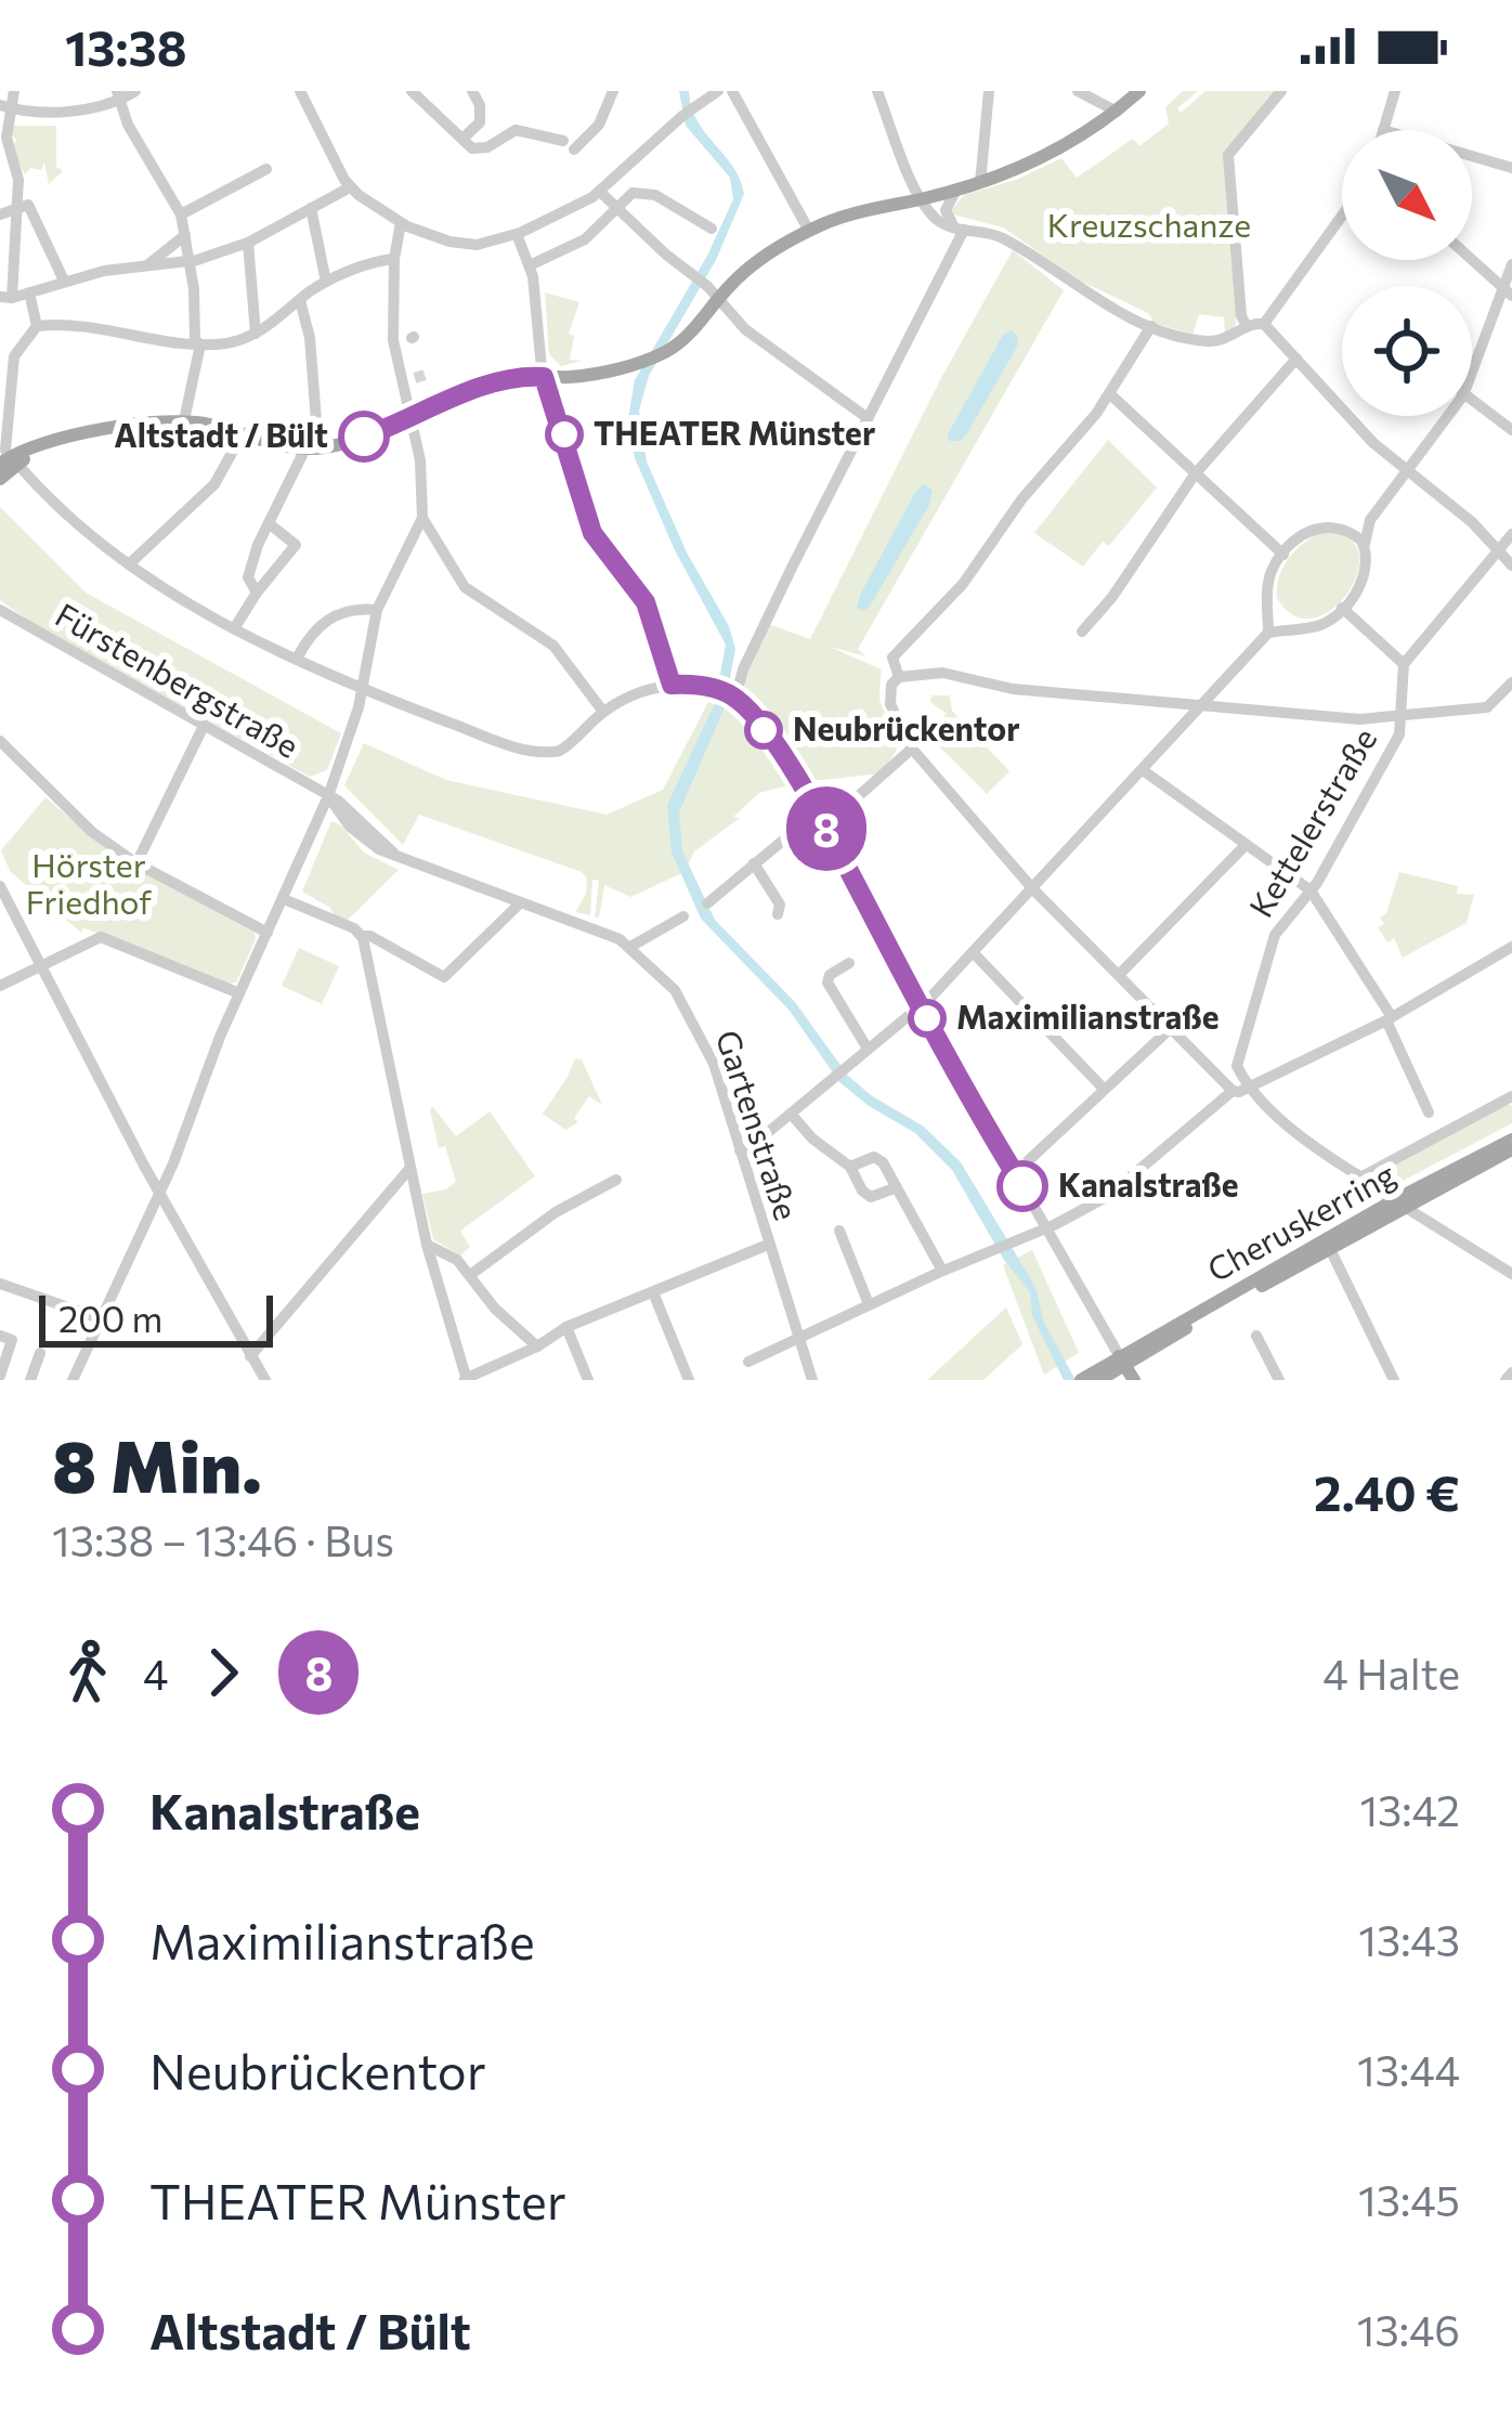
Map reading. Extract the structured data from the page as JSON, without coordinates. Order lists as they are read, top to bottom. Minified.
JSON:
{"streets":{"main road":["Cheruskerring"],"street":["Fürstenbergstraße","Kettelerstraße","Gartenstraße"]},"crossings":[["Fürstenbergstraße","Gartenstraße"]],"parks":["Kreuzschanze","Hörster Friedhof"],"places":["THEATER Münster","Altstadt / Bült","Neubrückentor","Maximilianstraße","Kanalstraße"],"lines":["bus line 8"],"scale_bar":"200 m","north":"bottom right","page":{"status":"13:38","on_map":"8","scale":"200 m","heading":["8 Min.","13:38 – 13:46 · Bus","2.40 €"],"legs":["4","8","4 Halte"],"list":[{"name":"Kanalstraße","value":"13:42"},{"name":"Maximilianstraße","value":"13:43"},{"name":"Neubrückentor","value":"13:44"},{"name":"THEATER Münster","value":"13:45"},{"name":"Altstadt / Bült","value":"13:46"}]}}
